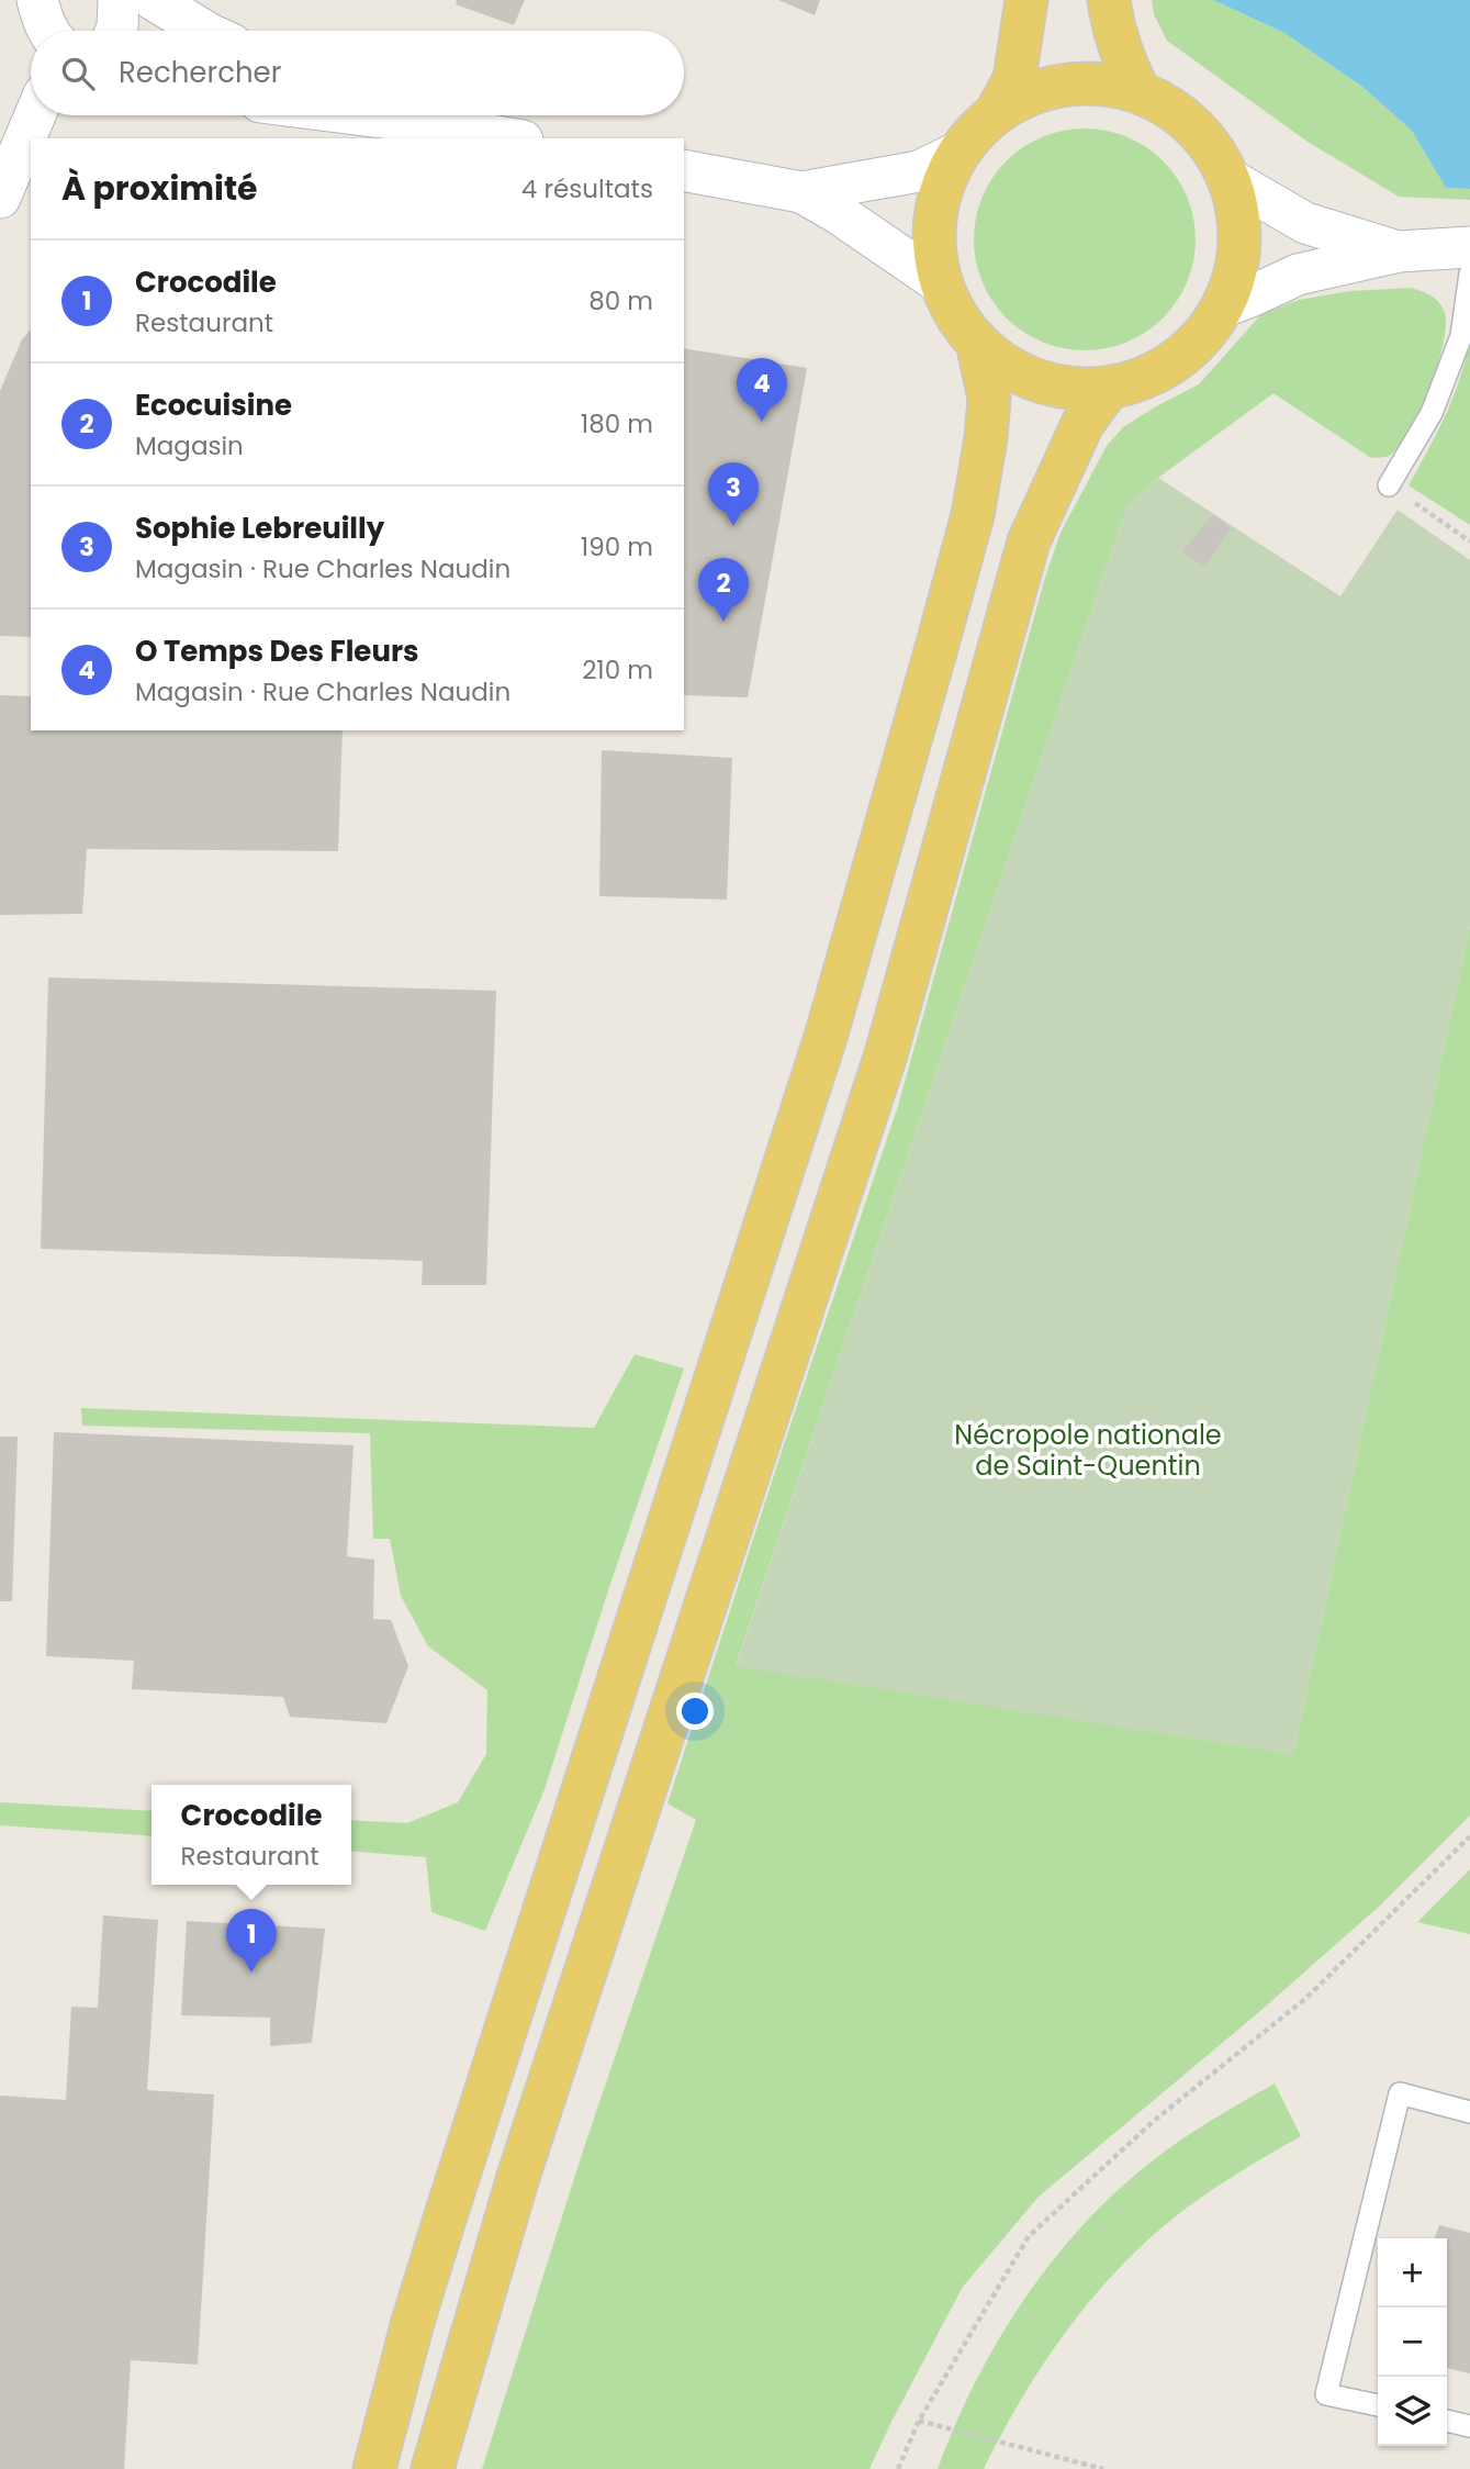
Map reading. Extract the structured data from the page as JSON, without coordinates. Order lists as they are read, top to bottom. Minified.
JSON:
{"parks":["Nécropole nationale de Saint-Quentin"],"page":{"search":"Rechercher","heading":["À proximité","4 résultats"],"list":[{"mark":"1","name":"Crocodile","note":"Restaurant","value":"80 m"},{"mark":"2","name":"Ecocuisine","note":"Magasin","value":"180 m"},{"mark":"3","name":"Sophie Lebreuilly","note":"Magasin · Rue Charles Naudin","value":"190 m"},{"mark":"4","name":"O Temps Des Fleurs","note":"Magasin · Rue Charles Naudin","value":"210 m"}],"pins":["4","3","2","1"],"popup":["Crocodile","Restaurant"],"map_buttons":["+","−"]}}
